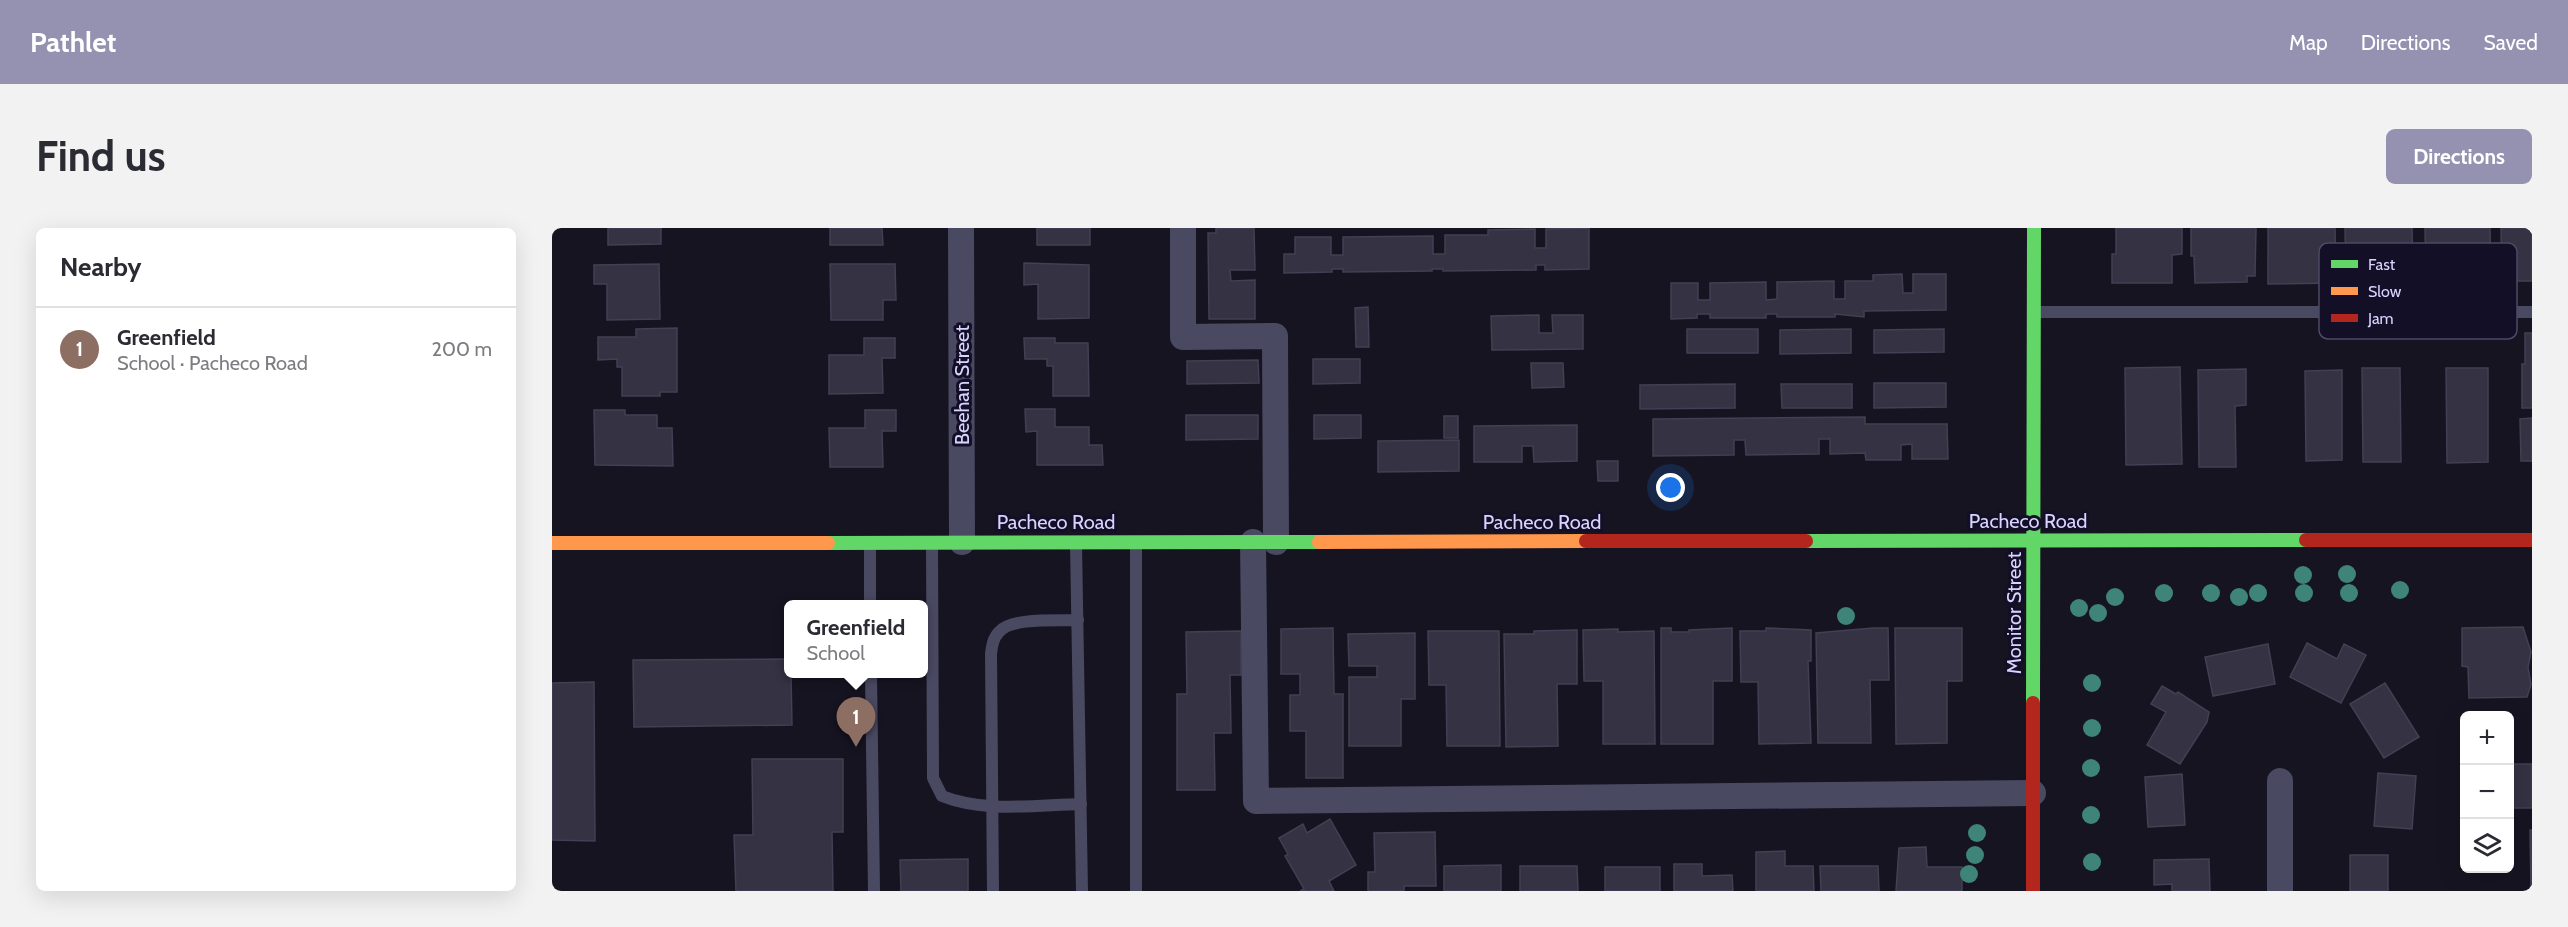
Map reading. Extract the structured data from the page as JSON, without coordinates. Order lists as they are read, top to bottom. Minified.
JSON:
{"streets":{"street":["Beehan Street","Pacheco Road","Monitor Street"]},"crossings":[["Beehan Street","Pacheco Road"],["Pacheco Road","Monitor Street"]],"legend":["Fast","Slow","Jam"],"page":{"header":"Pathlet","nav":["Map","Directions","Saved"],"buttons":"Directions","title":"Find us","heading":"Nearby","list":[{"mark":"1","name":"Greenfield","note":"School · Pacheco Road","value":"200 m"}],"popup":["Greenfield","School"],"pins":"1","map_buttons":["+","−"]}}
